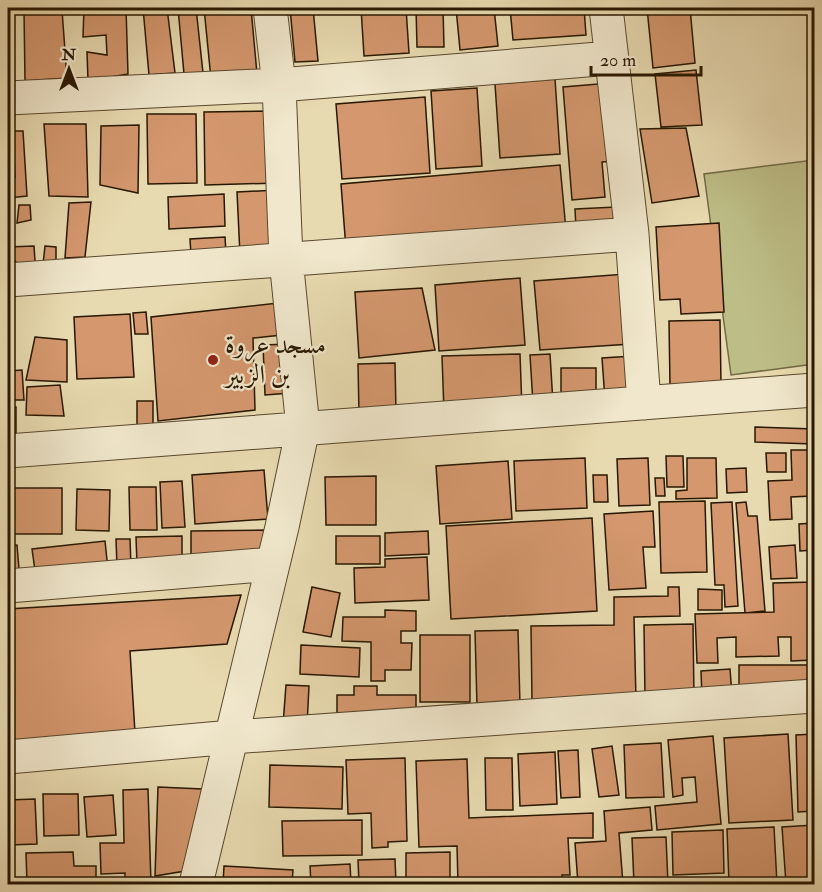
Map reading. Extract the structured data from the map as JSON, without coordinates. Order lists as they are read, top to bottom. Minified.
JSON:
{"places":["مسجد عروة بن الزبير"],"scale_bar":"20 m","north":"top"}
